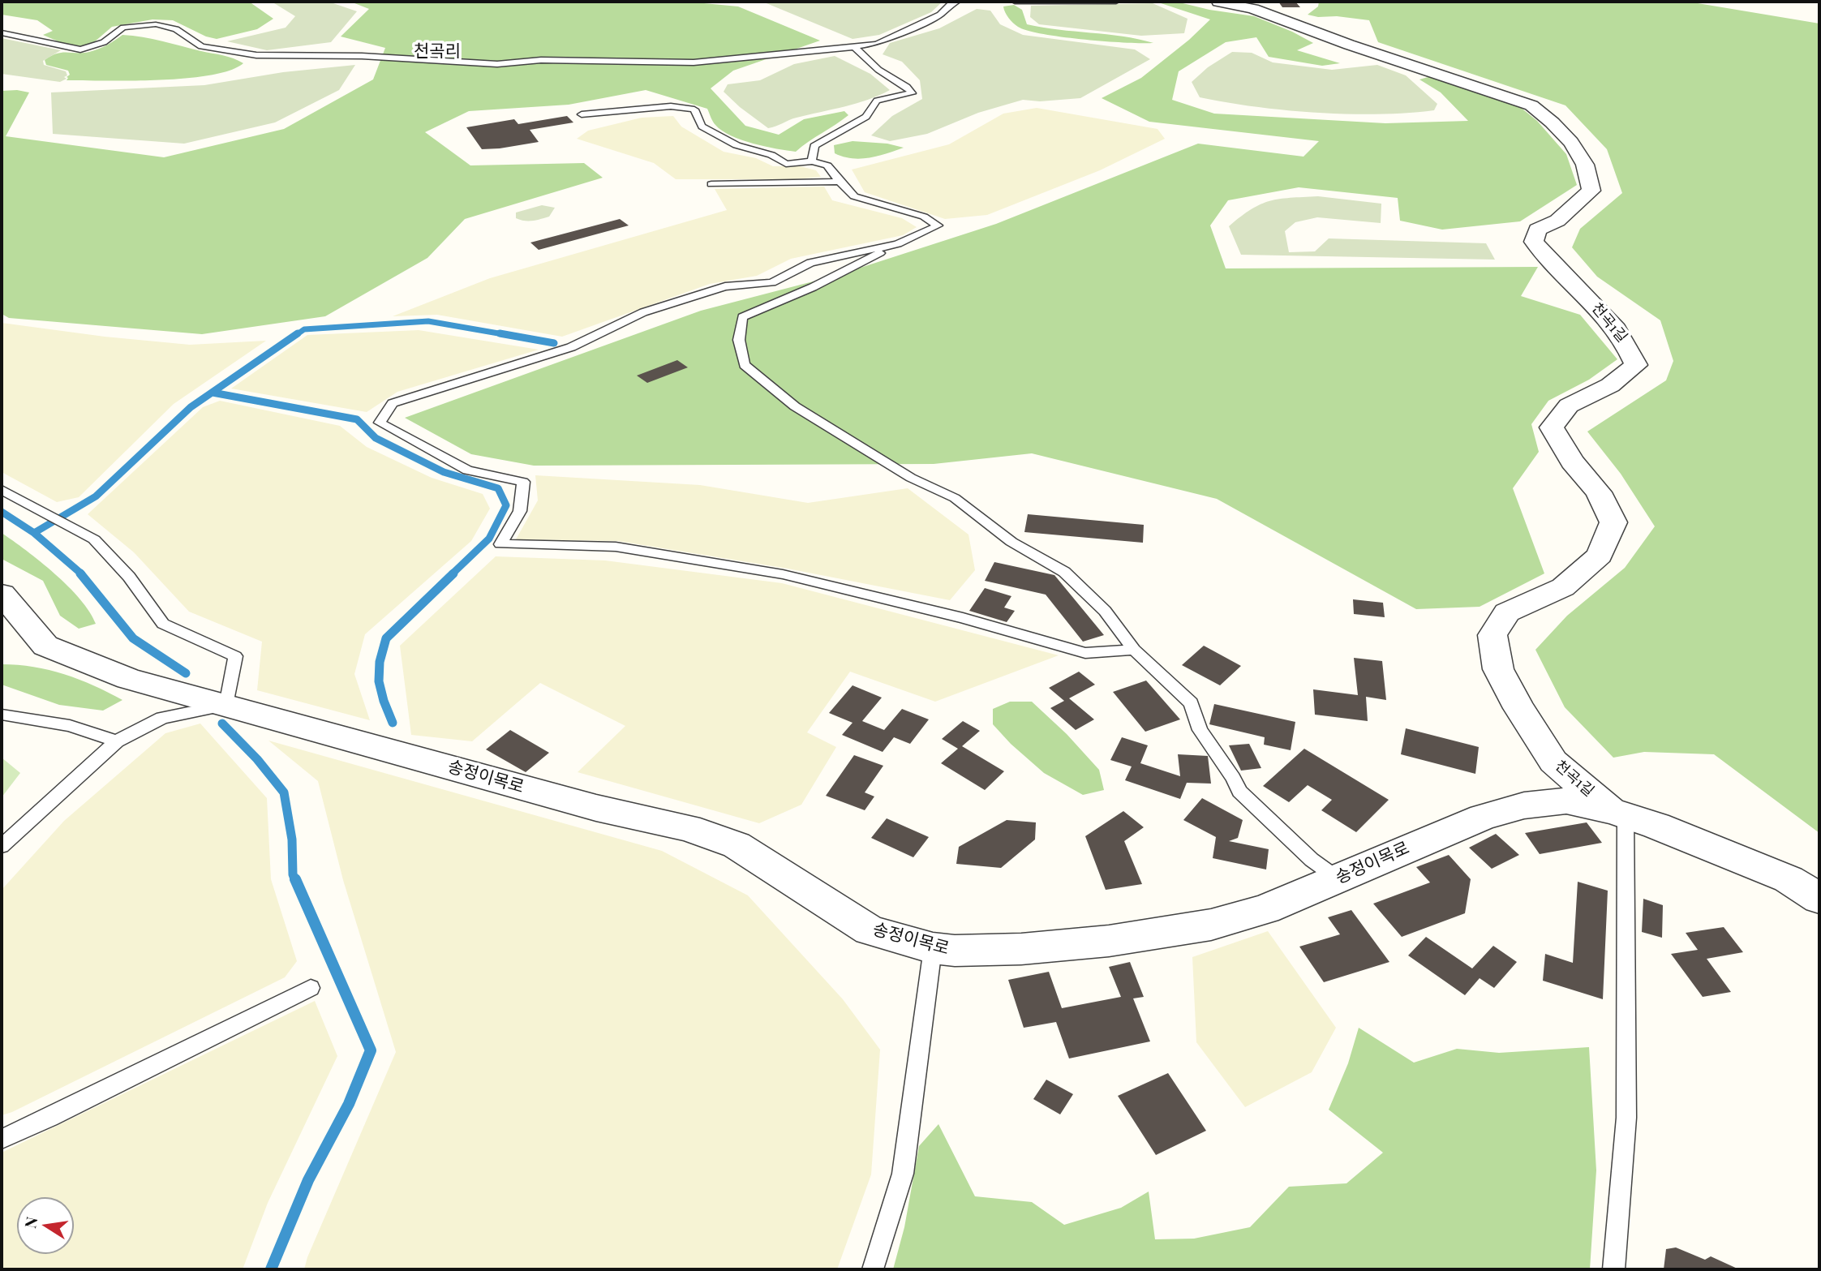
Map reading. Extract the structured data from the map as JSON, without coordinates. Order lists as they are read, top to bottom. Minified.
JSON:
{"streets":{"street":["천곡1길","송정이목로"]},"crossings":[["천곡1길","송정이목로"]],"districts":["천곡리"],"north":"left"}
